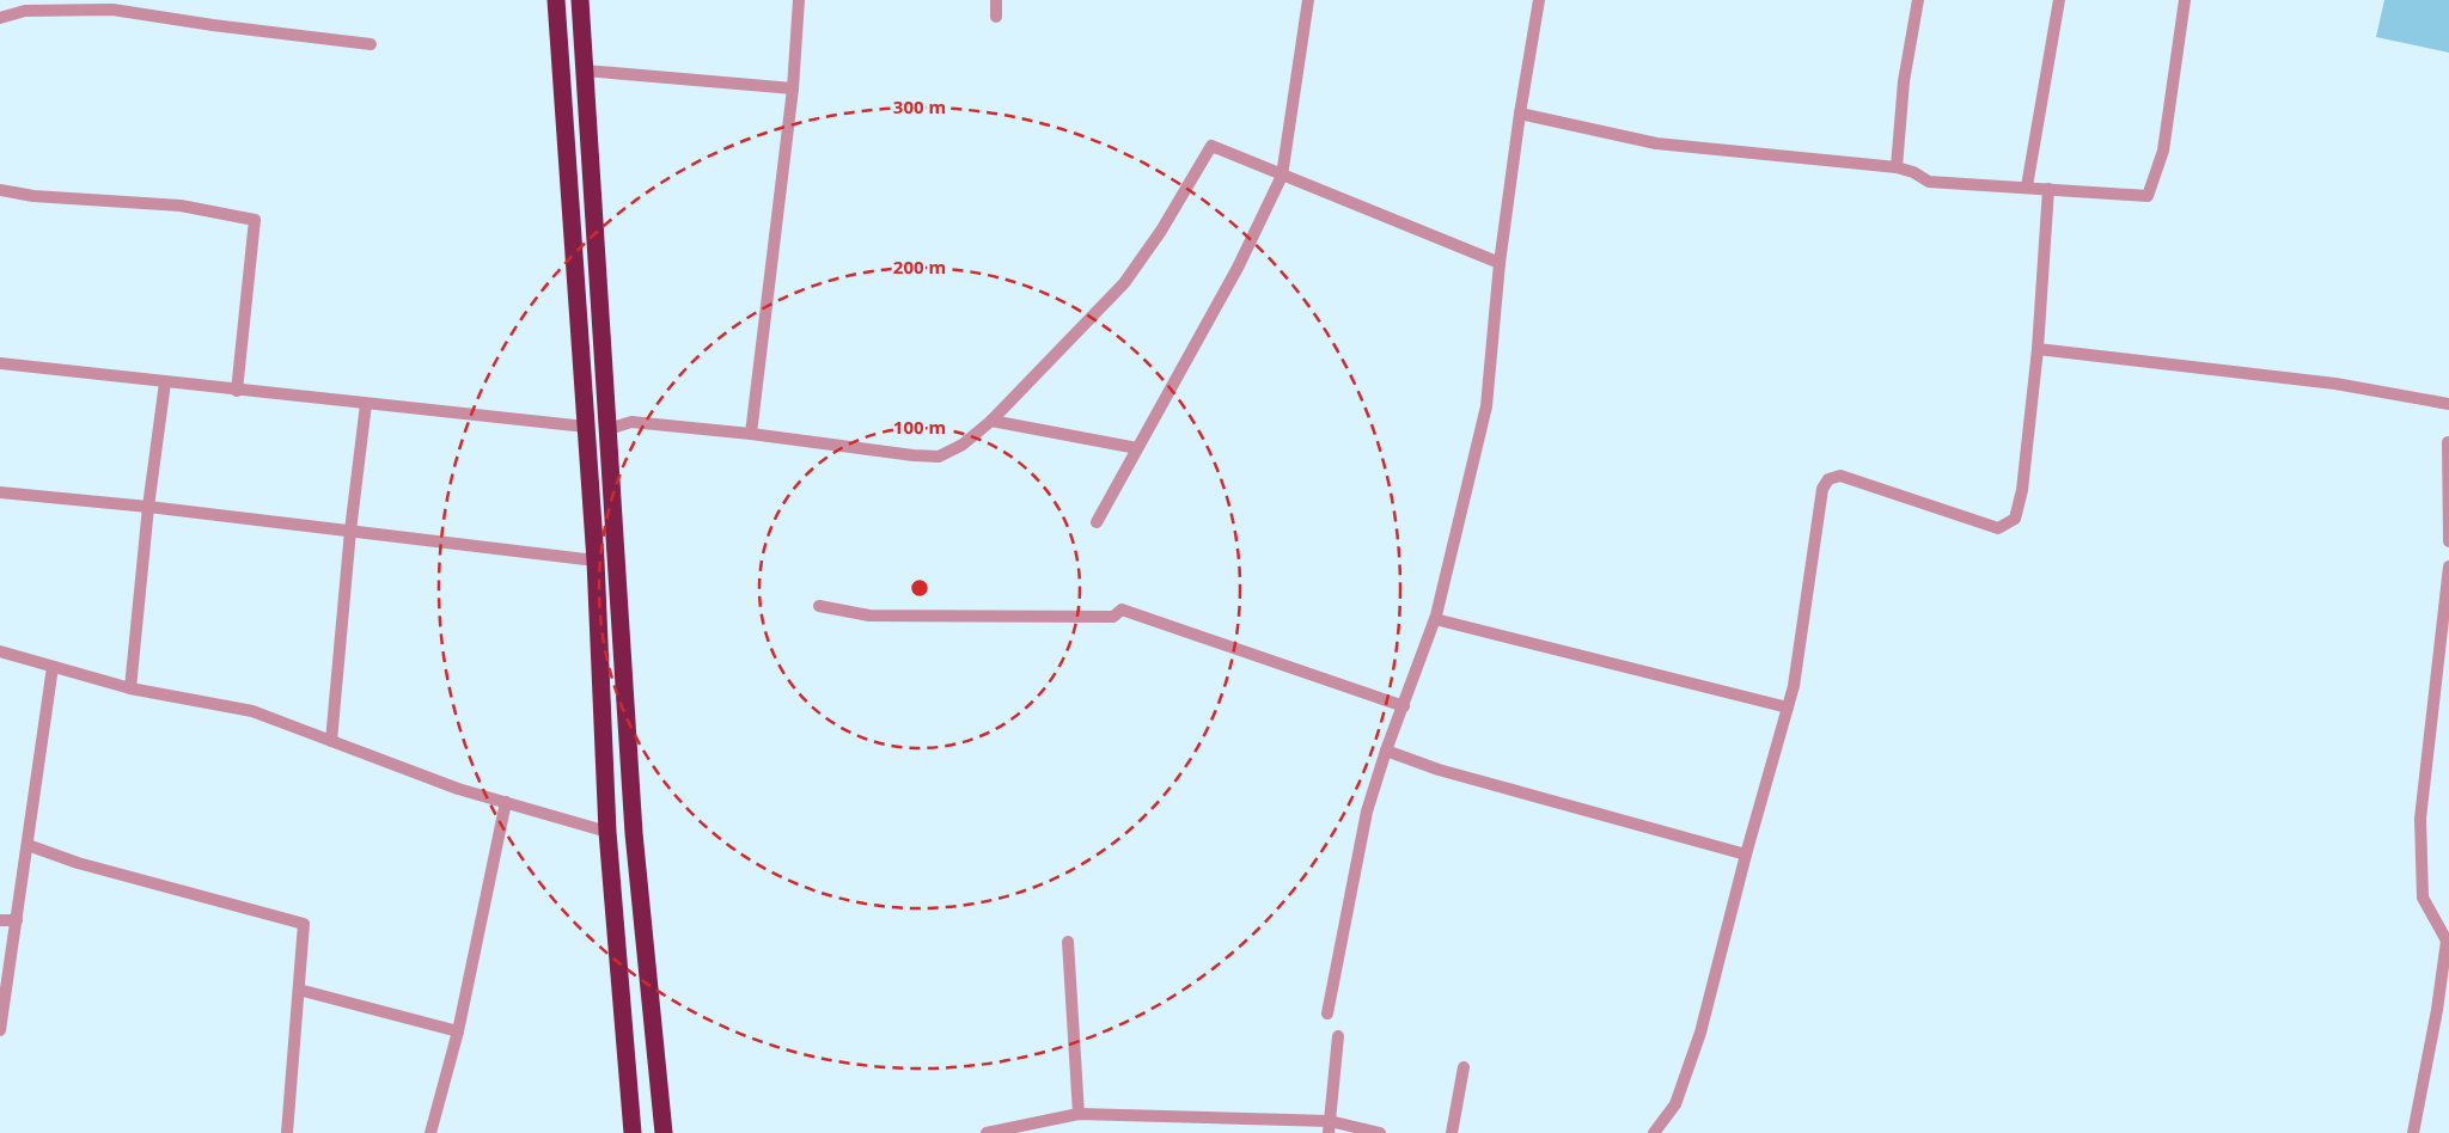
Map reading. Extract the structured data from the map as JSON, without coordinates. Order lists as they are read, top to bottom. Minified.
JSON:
{"rings":["300 m","200 m","100 m"]}
